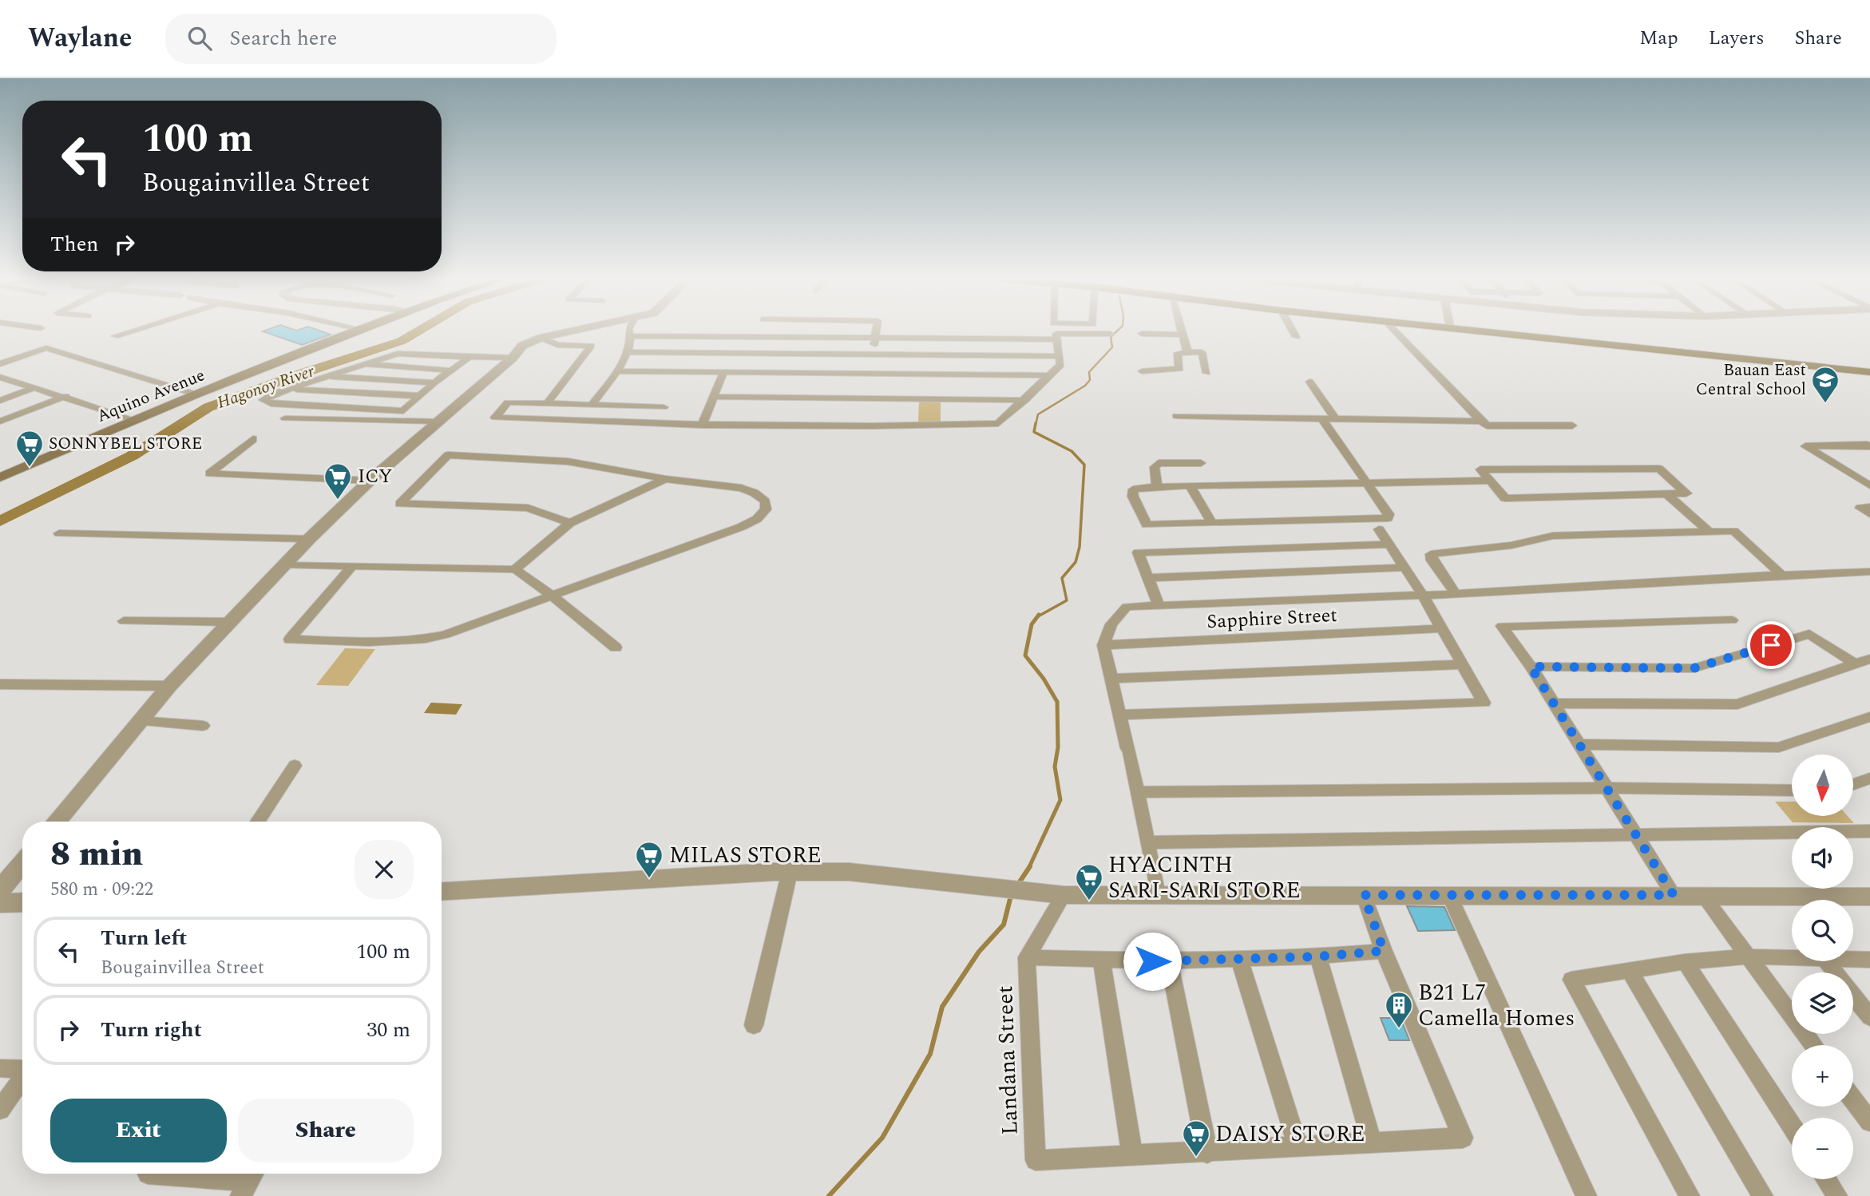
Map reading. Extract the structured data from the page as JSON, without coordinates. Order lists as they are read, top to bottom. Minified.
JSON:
{"streets":{"main road":["Aquino Avenue"],"street":["Sapphire Street","Landana Street"]},"water":["Hagonoy River"],"places":{"school or university":["Bauan East Central School"],"supermarket":["SONNYBEL STORE","ICY","MILAS STORE","HYACINTH SARI-SARI STORE","DAISY STORE"],"building":["B21 L7 Camella Homes"]},"north":"bottom","page":{"header":"Waylane","search":"Search here","nav":["Map","Layers","Share"],"turn":["100 m","Bougainvillea Street"],"then":"Then","map_buttons":["+","−"],"heading":["8 min","580 m · 09:22"],"list":[{"name":"Turn left","note":"Bougainvillea Street","value":"100 m"},{"name":"Turn right","value":"30 m"}],"buttons":["Exit","Share"]}}
